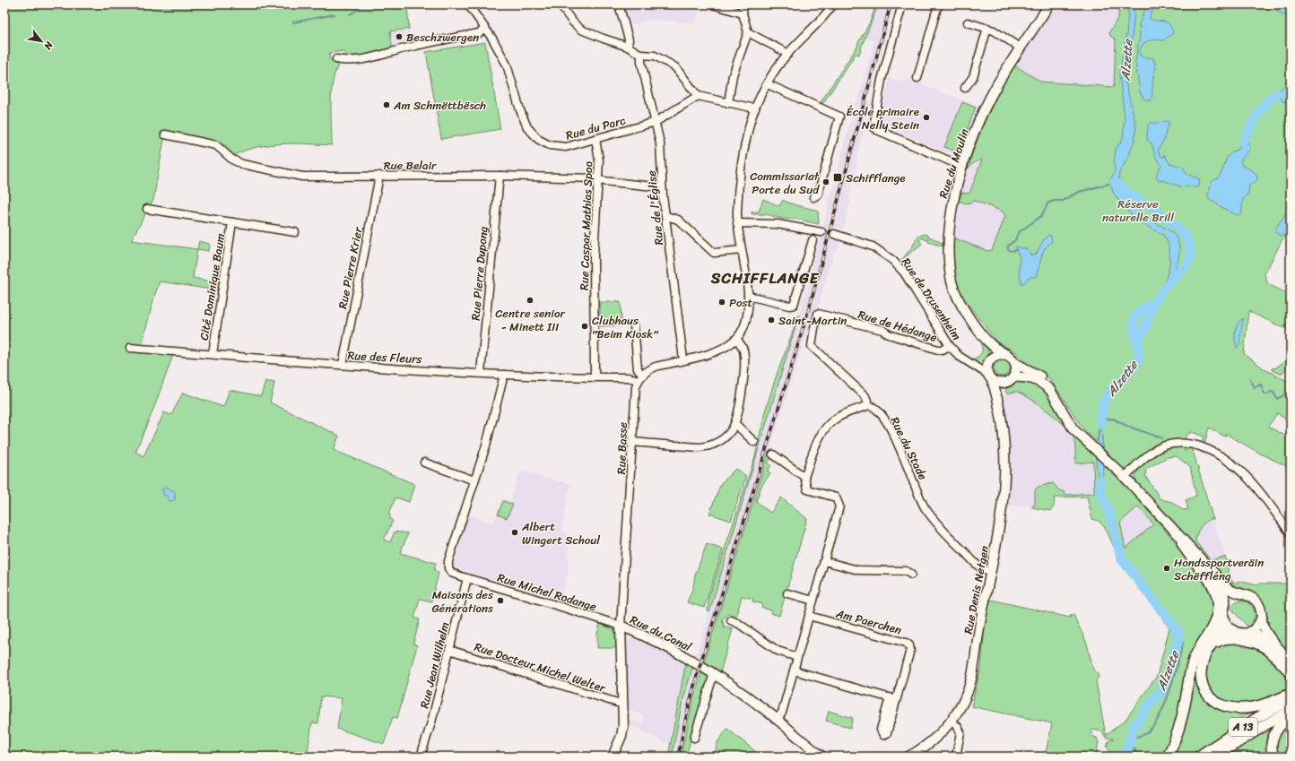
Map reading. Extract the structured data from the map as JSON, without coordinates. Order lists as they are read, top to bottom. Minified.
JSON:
{"streets":{"highway":["A 13"],"main road":["Rue du Moulin","Rue Denis Netgen","Rue du Canal"],"street":["Rue du Parc","Rue Belair","Rue de l'Église","Rue Caspar Mathias Spoo","Rue Pierre Krier","Rue Pierre Dupong","Cité Dominique Baum","Rue de Drusenheim","Rue de Hédange","Rue des Fleurs","Rue Basse","Rue du Stade","Rue Michel Rodange","Am Paerchen","Rue Jean Wilhelm","Rue Docteur Michel Welter"]},"crossings":[["Rue du Parc","Rue de l'Église"],["Rue du Parc","Rue Caspar Mathias Spoo"],["Rue Belair","Rue de l'Église"],["Rue Belair","Rue Caspar Mathias Spoo"],["Rue Belair","Rue Pierre Krier"],["Rue Belair","Rue Pierre Dupong"],["Rue Caspar Mathias Spoo","Rue des Fleurs"],["Rue Pierre Krier","Rue des Fleurs"],["Rue Pierre Dupong","Rue des Fleurs"],["Cité Dominique Baum","Rue des Fleurs"],["Rue de Drusenheim","Rue de Hédange"],["Rue de Drusenheim","Rue Denis Netgen"],["Rue de Hédange","Rue du Stade"],["Rue des Fleurs","Rue Basse"],["Rue Basse","Rue Michel Rodange"],["Rue Basse","Rue du Canal"],["Rue du Stade","Rue Denis Netgen"],["Rue Michel Rodange","Rue du Canal"],["Rue Michel Rodange","Rue Jean Wilhelm"],["Rue Jean Wilhelm","Rue Docteur Michel Welter"]],"districts":["SCHIFFLANGE"],"water":["Alzette"],"parks":["Réserve naturelle Brill"],"places":{"other":["Beschzwergen","Am Schmëttbësch","École primaire Nelly Stein","Commissariat Porte du Sud","Centre senior - Minett III","Post","Saint-Martin","Clubhaus \"Beim Kiosk\"","Albert Wingert Schoul","Hondssportveräin Schëffléng","Maisons des Générations"],"transit":["Schifflange"]},"north":"bottom right"}
